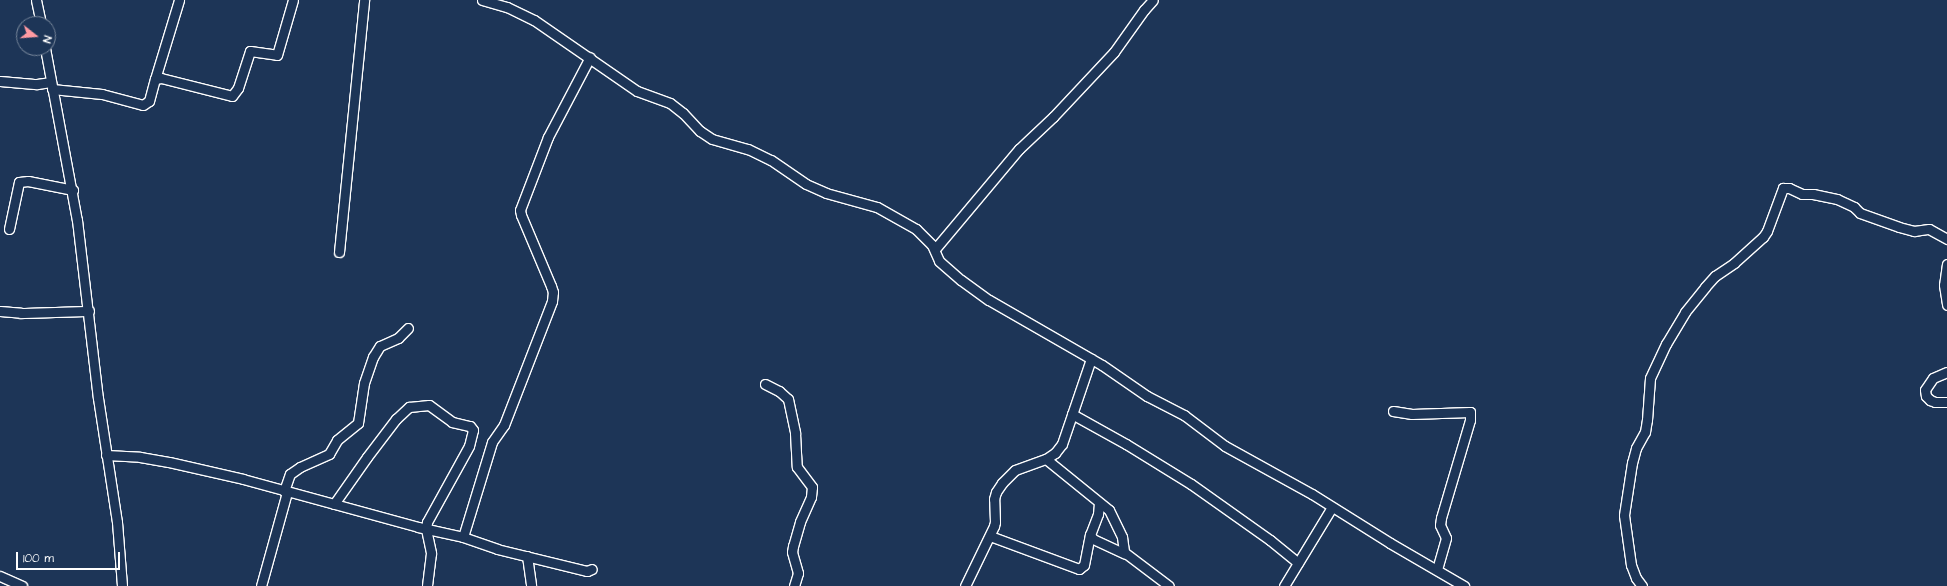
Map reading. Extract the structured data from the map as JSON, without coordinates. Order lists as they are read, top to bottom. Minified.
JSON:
{"scale_bar":"100 m","north":"right"}
